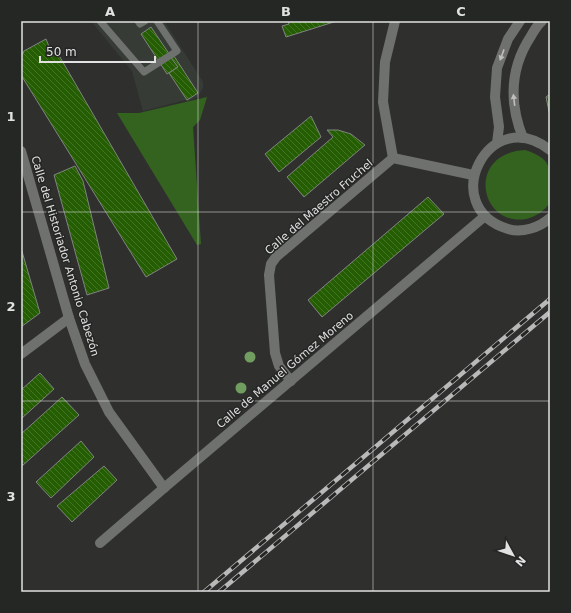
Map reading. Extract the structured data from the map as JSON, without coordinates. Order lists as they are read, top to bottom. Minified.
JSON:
{"streets":{"street":["Calle del Maestro Fruchel","Calle del Historiador Antonio Cabezón","Calle de Manuel Gómez Moreno"]},"crossings":[["Calle del Maestro Fruchel","Calle de Manuel Gómez Moreno"],["Calle del Historiador Antonio Cabezón","Calle de Manuel Gómez Moreno"]],"scale_bar":"50 m","north":"bottom right","grid":{"columns":["A","B","C"],"rows":["1","2","3"]}}
